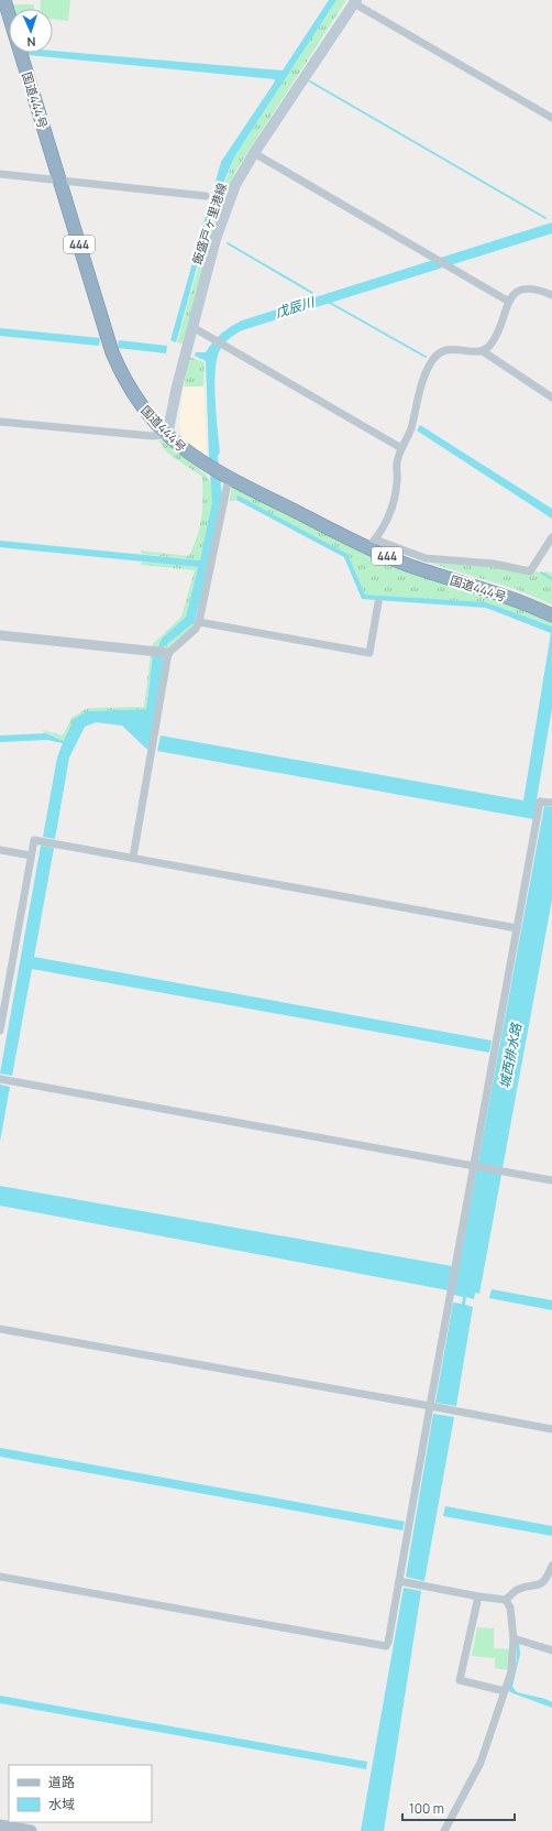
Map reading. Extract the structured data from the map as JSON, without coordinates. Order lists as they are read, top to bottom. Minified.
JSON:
{"streets":{"highway":["国道444号","444"],"main road":["飯盛戸ヶ里港線"]},"crossings":[["国道444号","飯盛戸ヶ里港線"]],"water":["戊辰川","城西排水路"],"legend":["道路","水域"],"scale_bar":"100 m","north":"bottom"}
